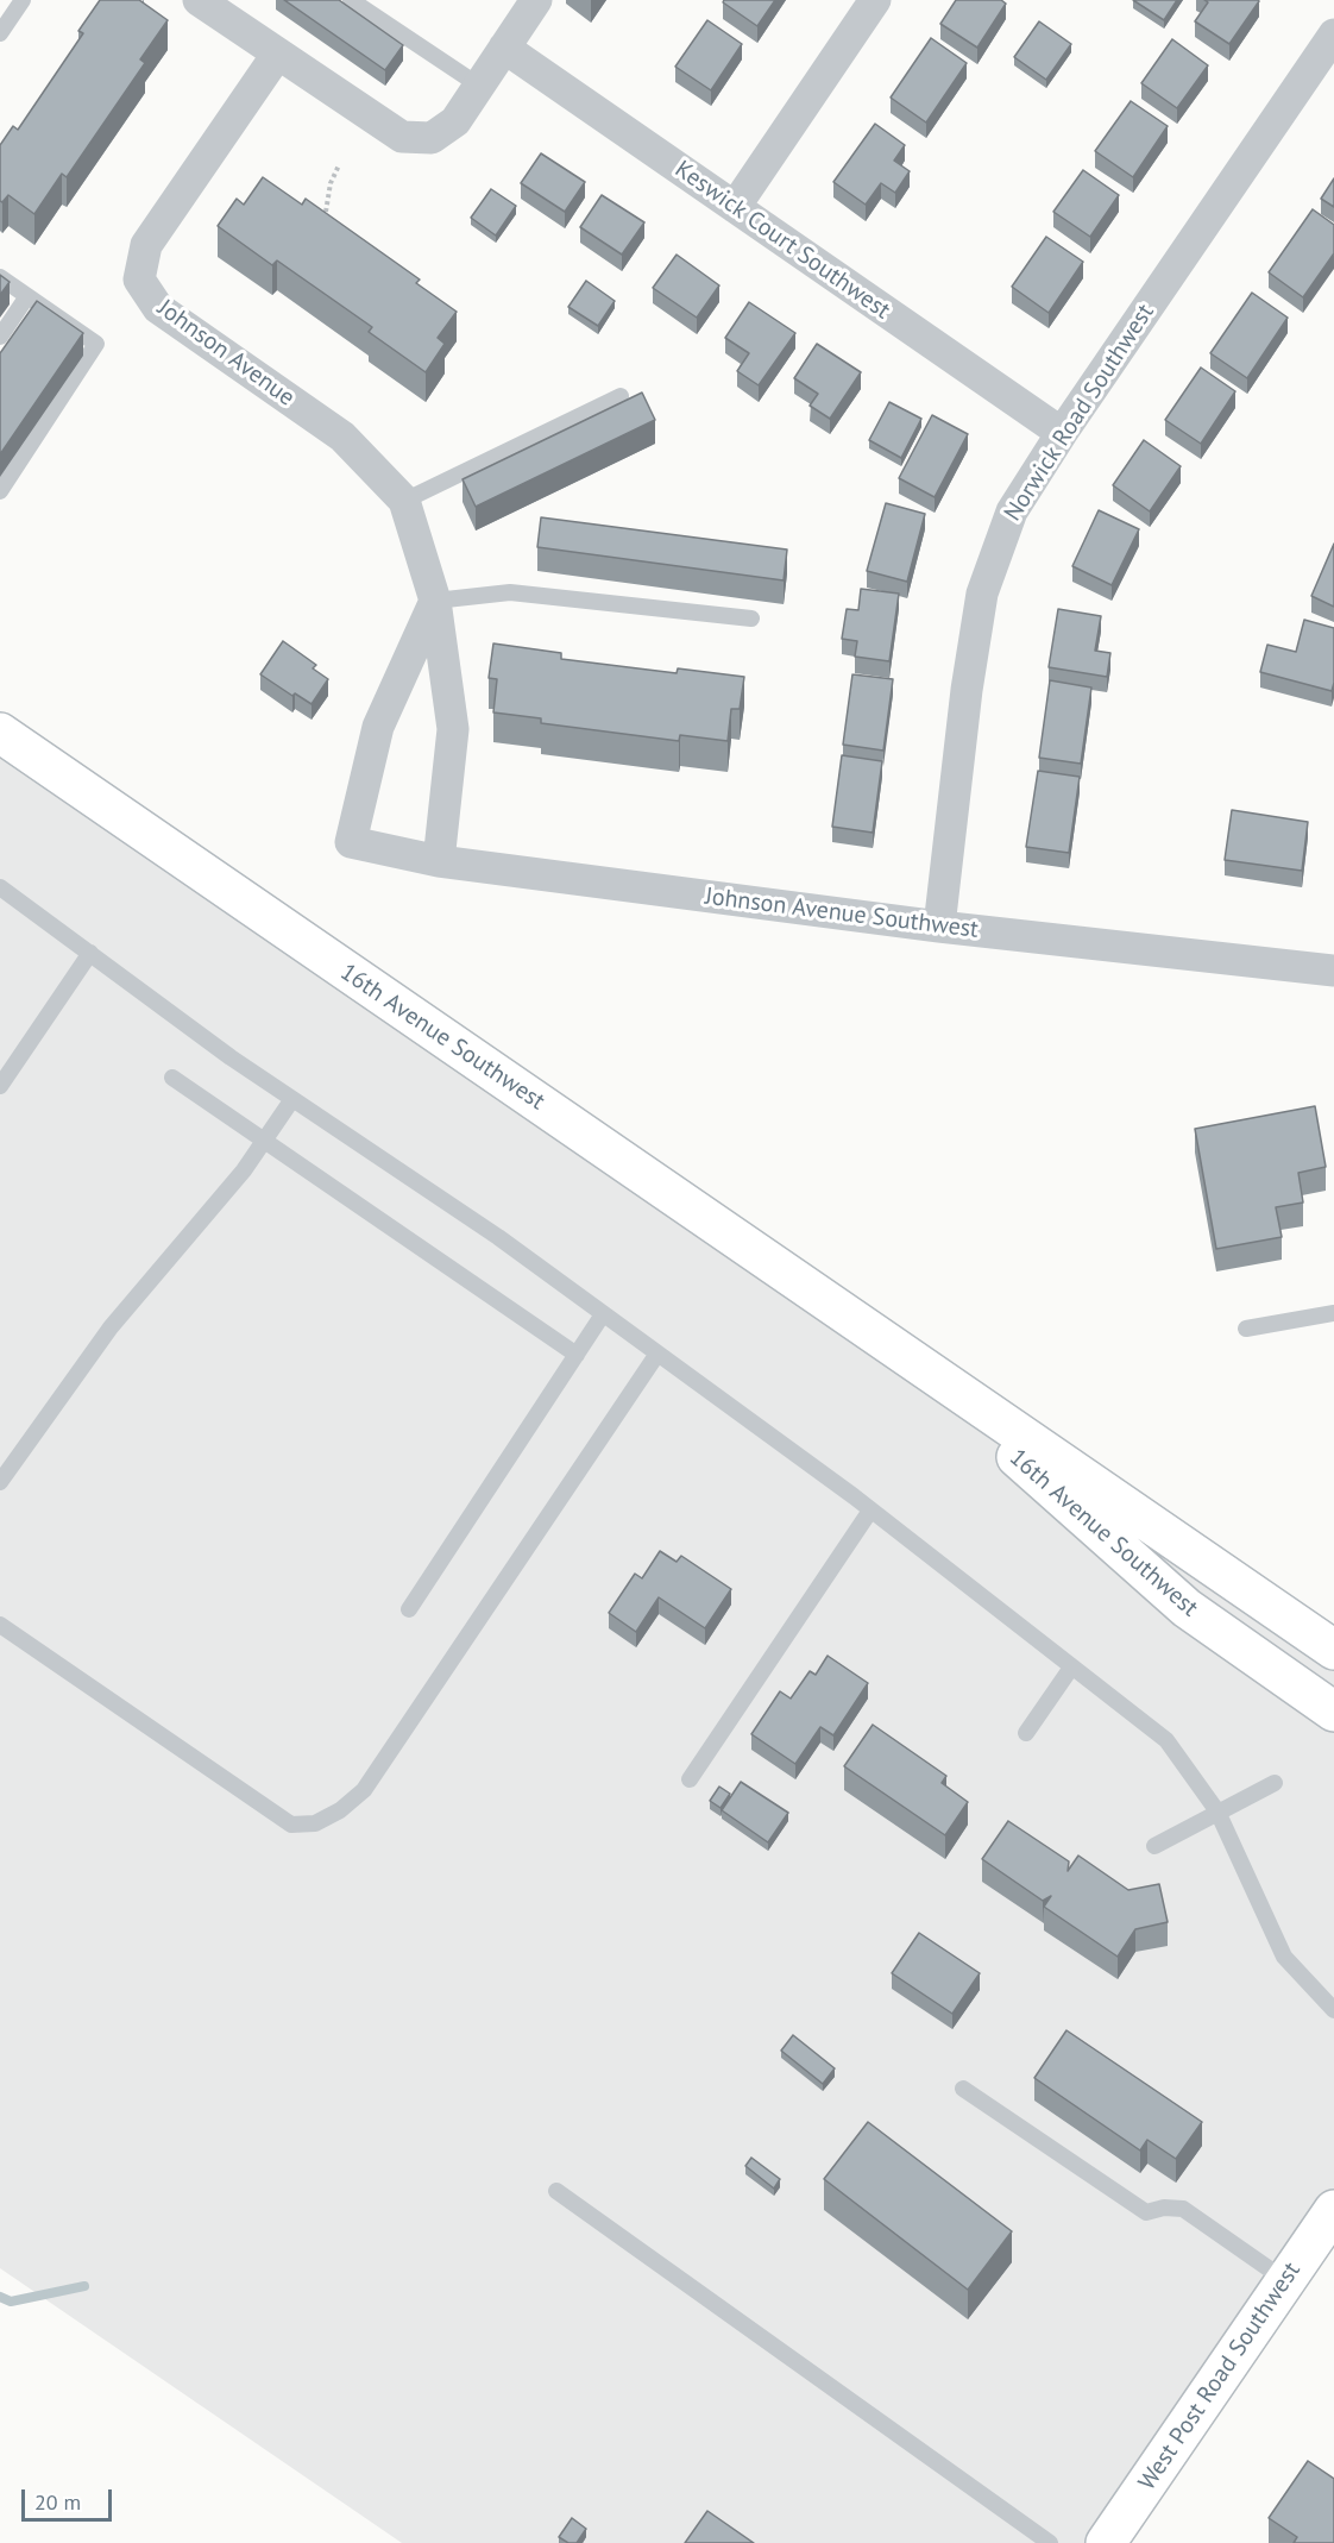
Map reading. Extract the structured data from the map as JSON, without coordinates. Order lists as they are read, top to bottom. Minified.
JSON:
{"streets":{"main road":["16th Avenue Southwest","West Post Road Southwest"],"street":["Keswick Court Southwest","Johnson Avenue","Norwick Road Southwest","Johnson Avenue Southwest"]},"crossings":[["Keswick Court Southwest","Norwick Road Southwest"],["Johnson Avenue","Johnson Avenue Southwest"],["Norwick Road Southwest","Johnson Avenue Southwest"]],"scale_bar":"20 m"}
